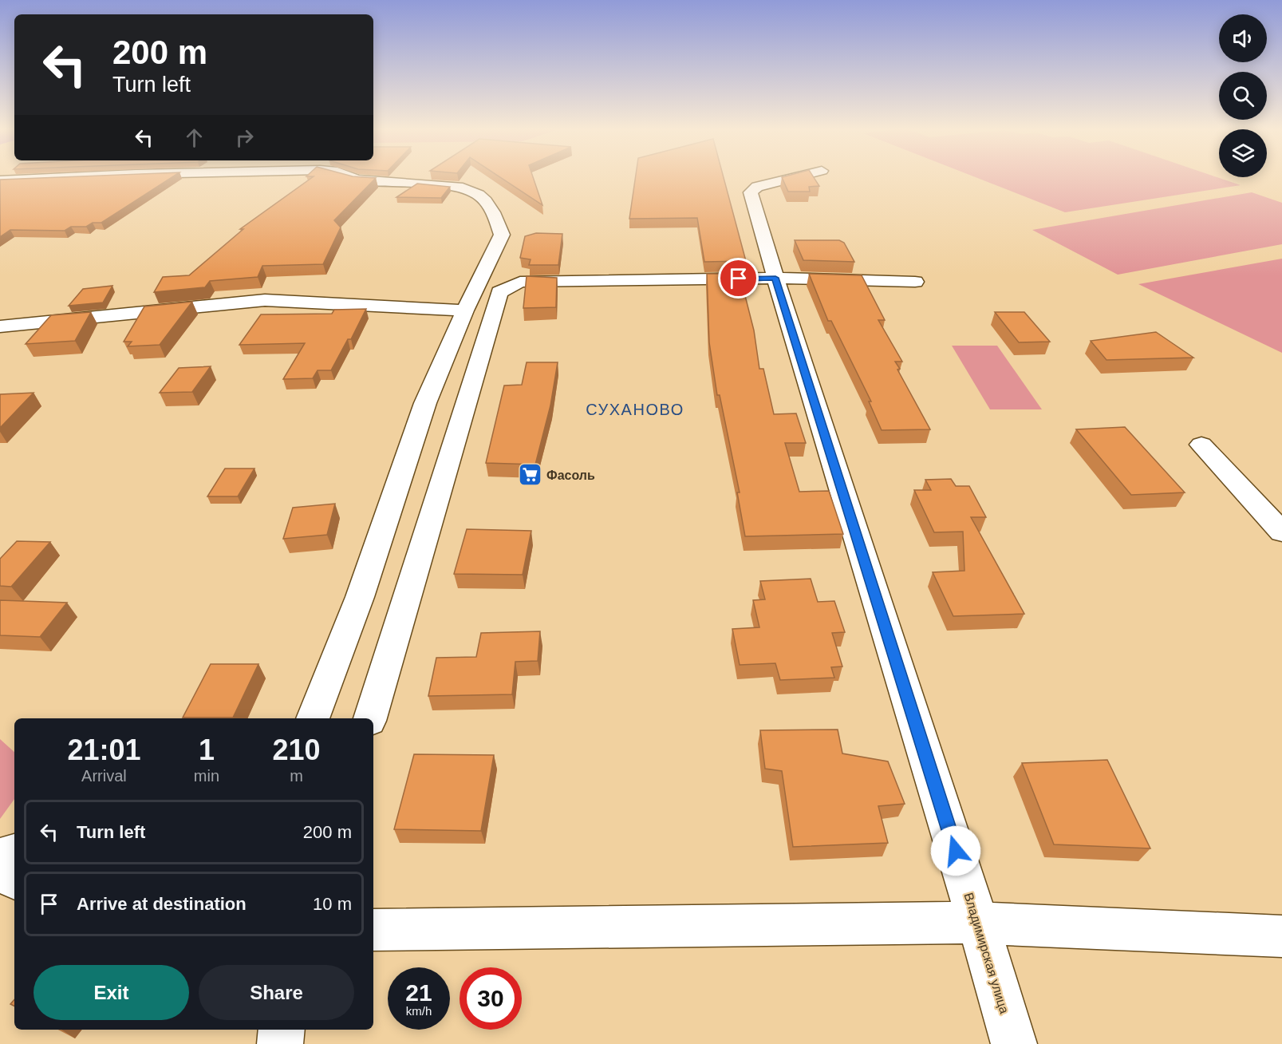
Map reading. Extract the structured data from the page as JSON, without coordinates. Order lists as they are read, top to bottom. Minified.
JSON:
{"streets":{"street":["Владимирская улица"]},"districts":["СУХАНОВО"],"places":{"supermarket":["Фасоль"]},"page":{"turn":["200 m","Turn left"],"eta":["21:01","Arrival","1","min","210","m"],"list":[{"name":"Turn left","value":"200 m"},{"name":"Arrive at destination","value":"10 m"}],"buttons":["Exit","Share"],"speed":"21 km/h","limit":"30"}}
